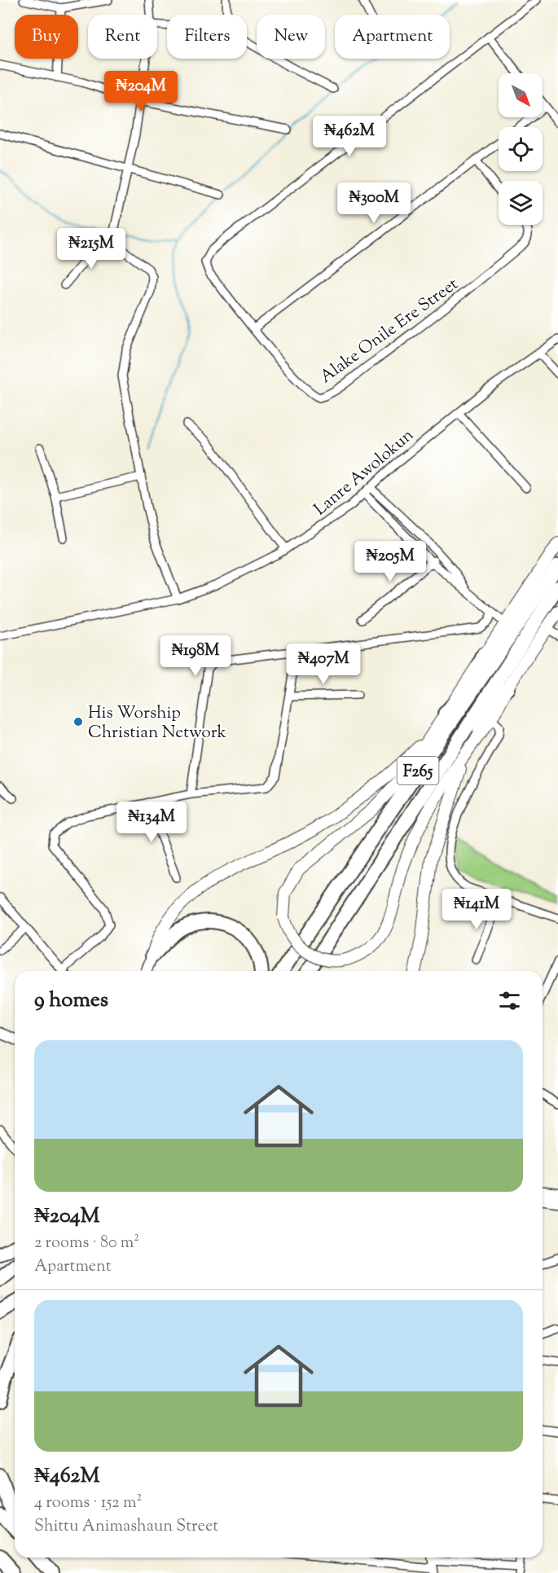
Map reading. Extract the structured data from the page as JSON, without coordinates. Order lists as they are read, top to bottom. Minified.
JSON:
{"streets":{"highway":["F265"],"street":["Alake Onile Ere Street","Lanre Awolokun"]},"places":["His Worship Christian Network"],"north":"bottom right","page":{"chip":["Buy","Rent","Filters","New","Apartment"],"price":["₦204M","₦462M","₦300M","₦215M","₦205M","₦198M","₦407M","₦134M","₦141M"],"heading":"9 homes","list":[{"name":"₦204M","note":"2 rooms · 80 m² · Apartment"},{"name":"₦462M","note":"4 rooms · 152 m² · Shittu Animashaun Street"}]}}
